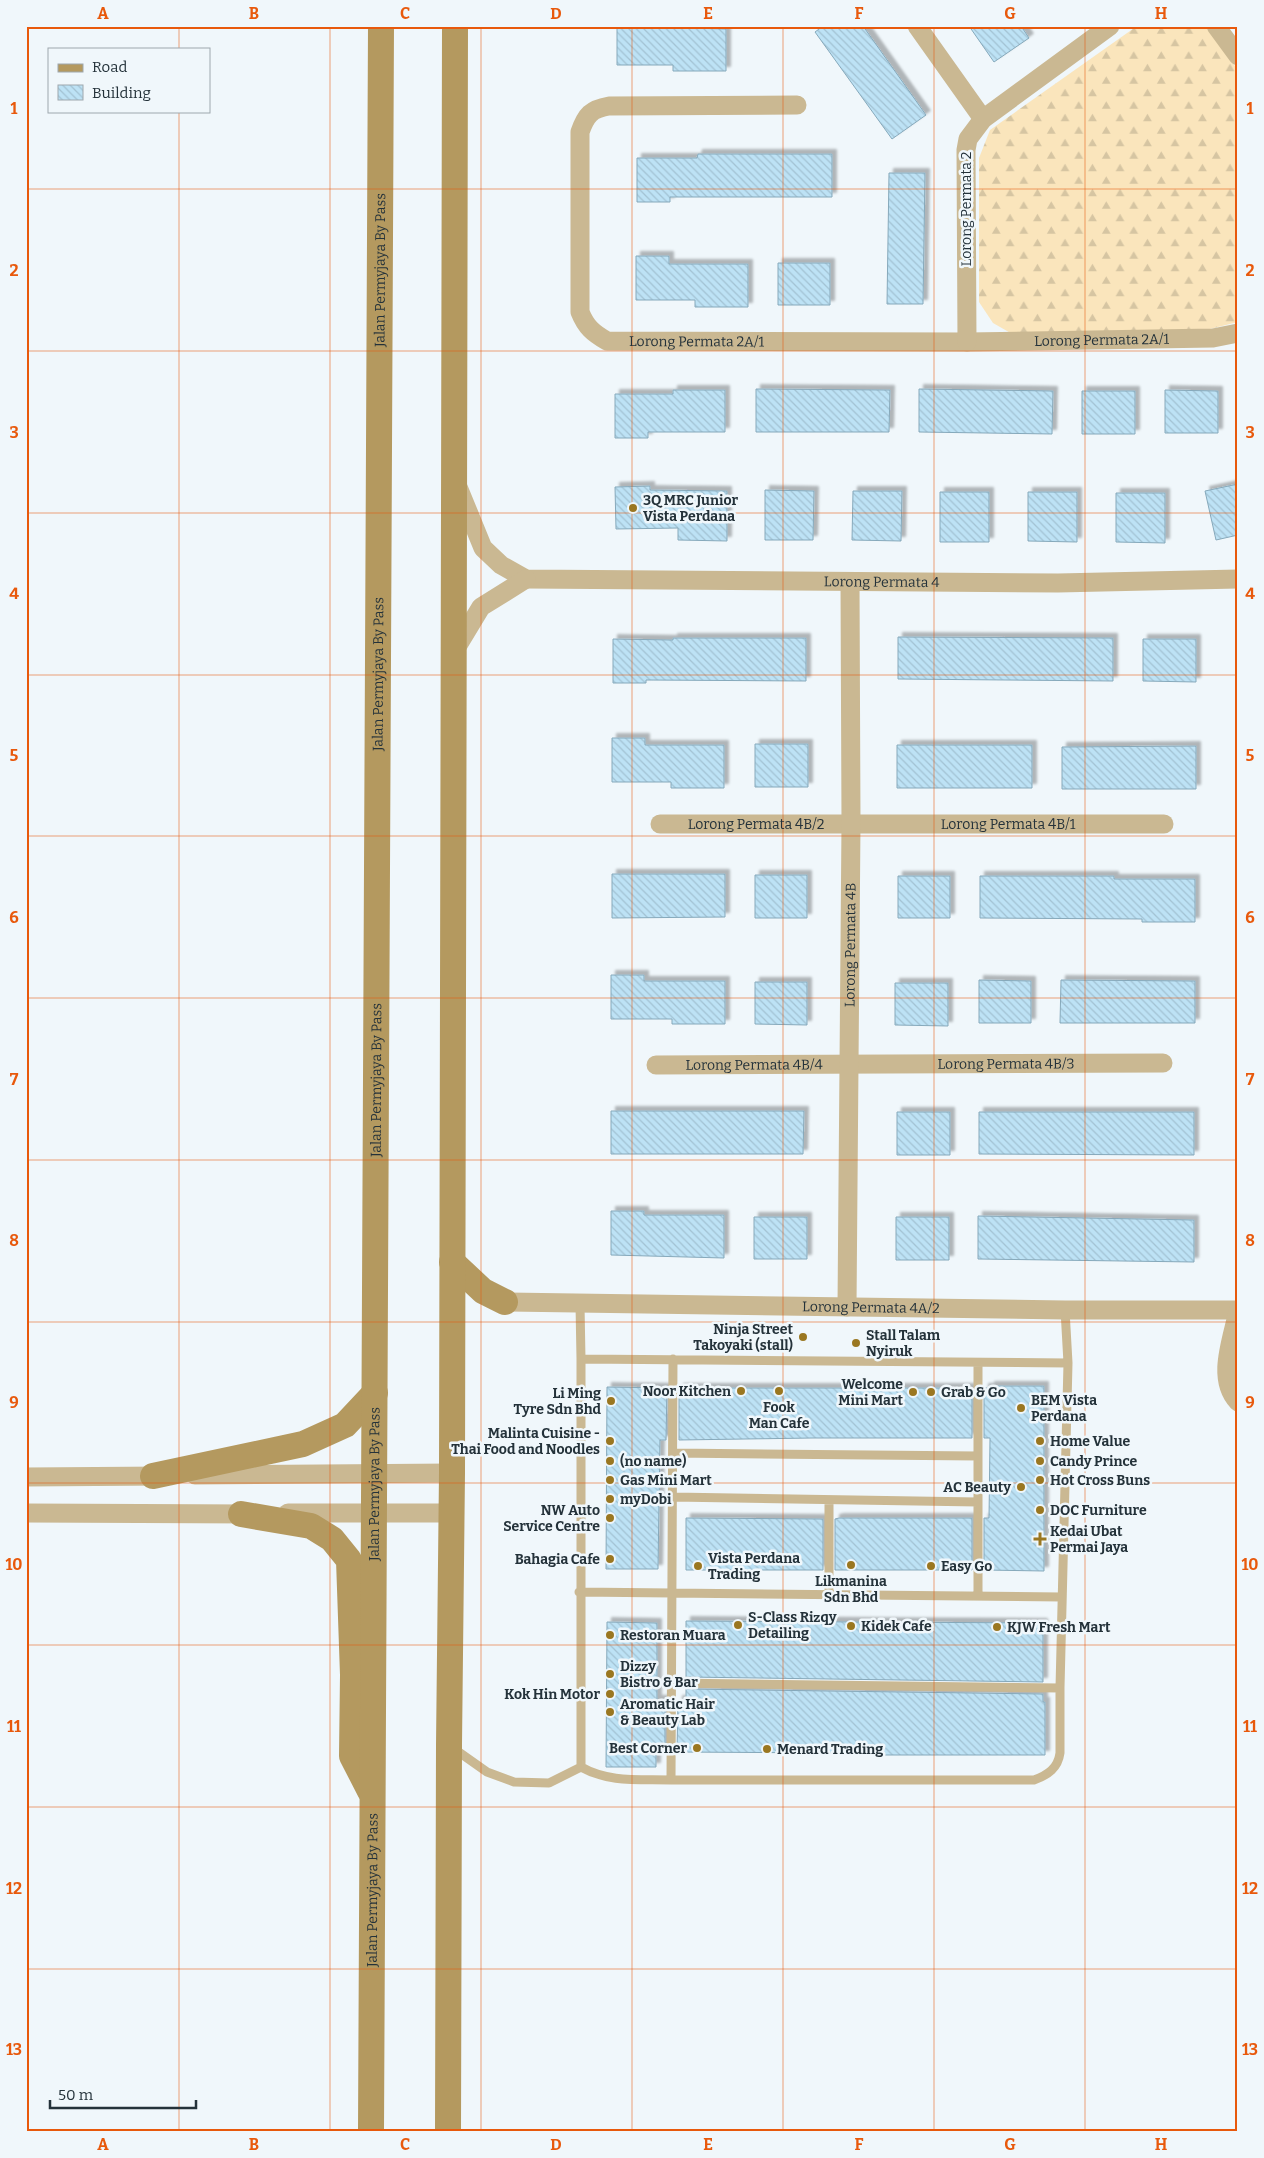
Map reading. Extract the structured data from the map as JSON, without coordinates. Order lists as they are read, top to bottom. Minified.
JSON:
{"streets":{"main road":["Jalan Permyjaya By Pass"],"street":["Lorong Permata 2","Lorong Permata 2A/1","Lorong Permata 4","Lorong Permata 4B/2","Lorong Permata 4B/1","Lorong Permata 4B","Lorong Permata 4B/3","Lorong Permata 4B/4","Lorong Permata 4A/2"]},"crossings":[["Lorong Permata 2","Lorong Permata 2A/1"],["Lorong Permata 4","Lorong Permata 4B"],["Lorong Permata 4B/2","Lorong Permata 4B/1"],["Lorong Permata 4B/2","Lorong Permata 4B"],["Lorong Permata 4B/1","Lorong Permata 4B"],["Lorong Permata 4B","Lorong Permata 4B/3"],["Lorong Permata 4B","Lorong Permata 4B/4"],["Lorong Permata 4B","Lorong Permata 4A/2"],["Lorong Permata 4B/3","Lorong Permata 4B/4"]],"places":{"other":["3Q MRC Junior Vista Perdana","Ninja Street Takoyaki (stall)","Stall Talam Nyiruk","Noor Kitchen","Fook Man Cafe","Welcome Mini Mart","Grab & Go","Li Ming Tyre Sdn Bhd","BEM Vista Perdana","Malinta Cuisine - Thai Food and Noodles","Home Value","(no name)","Candy Prince","Gas Mini Mart","Hot Cross Buns","AC Beauty","myDobi","DOC Furniture","NW Auto Service Centre","Bahagia Cafe","Likmanina Sdn Bhd","Vista Perdana Trading","Easy Go","S-Class Rizqy Detailing","Kidek Cafe","KJW Fresh Mart","Restoran Muara","Dizzy Bistro & Bar","Kok Hin Motor","Aromatic Hair & Beauty Lab","Best Corner","Menard Trading"],"health":["Kedai Ubat Permai Jaya"]},"legend":["Road","Building"],"scale_bar":"50 m","grid":{"columns":["A","B","C","D","E","F","G","H"],"rows":["1","2","3","4","5","6","7","8","9","10","11","12","13"]}}
